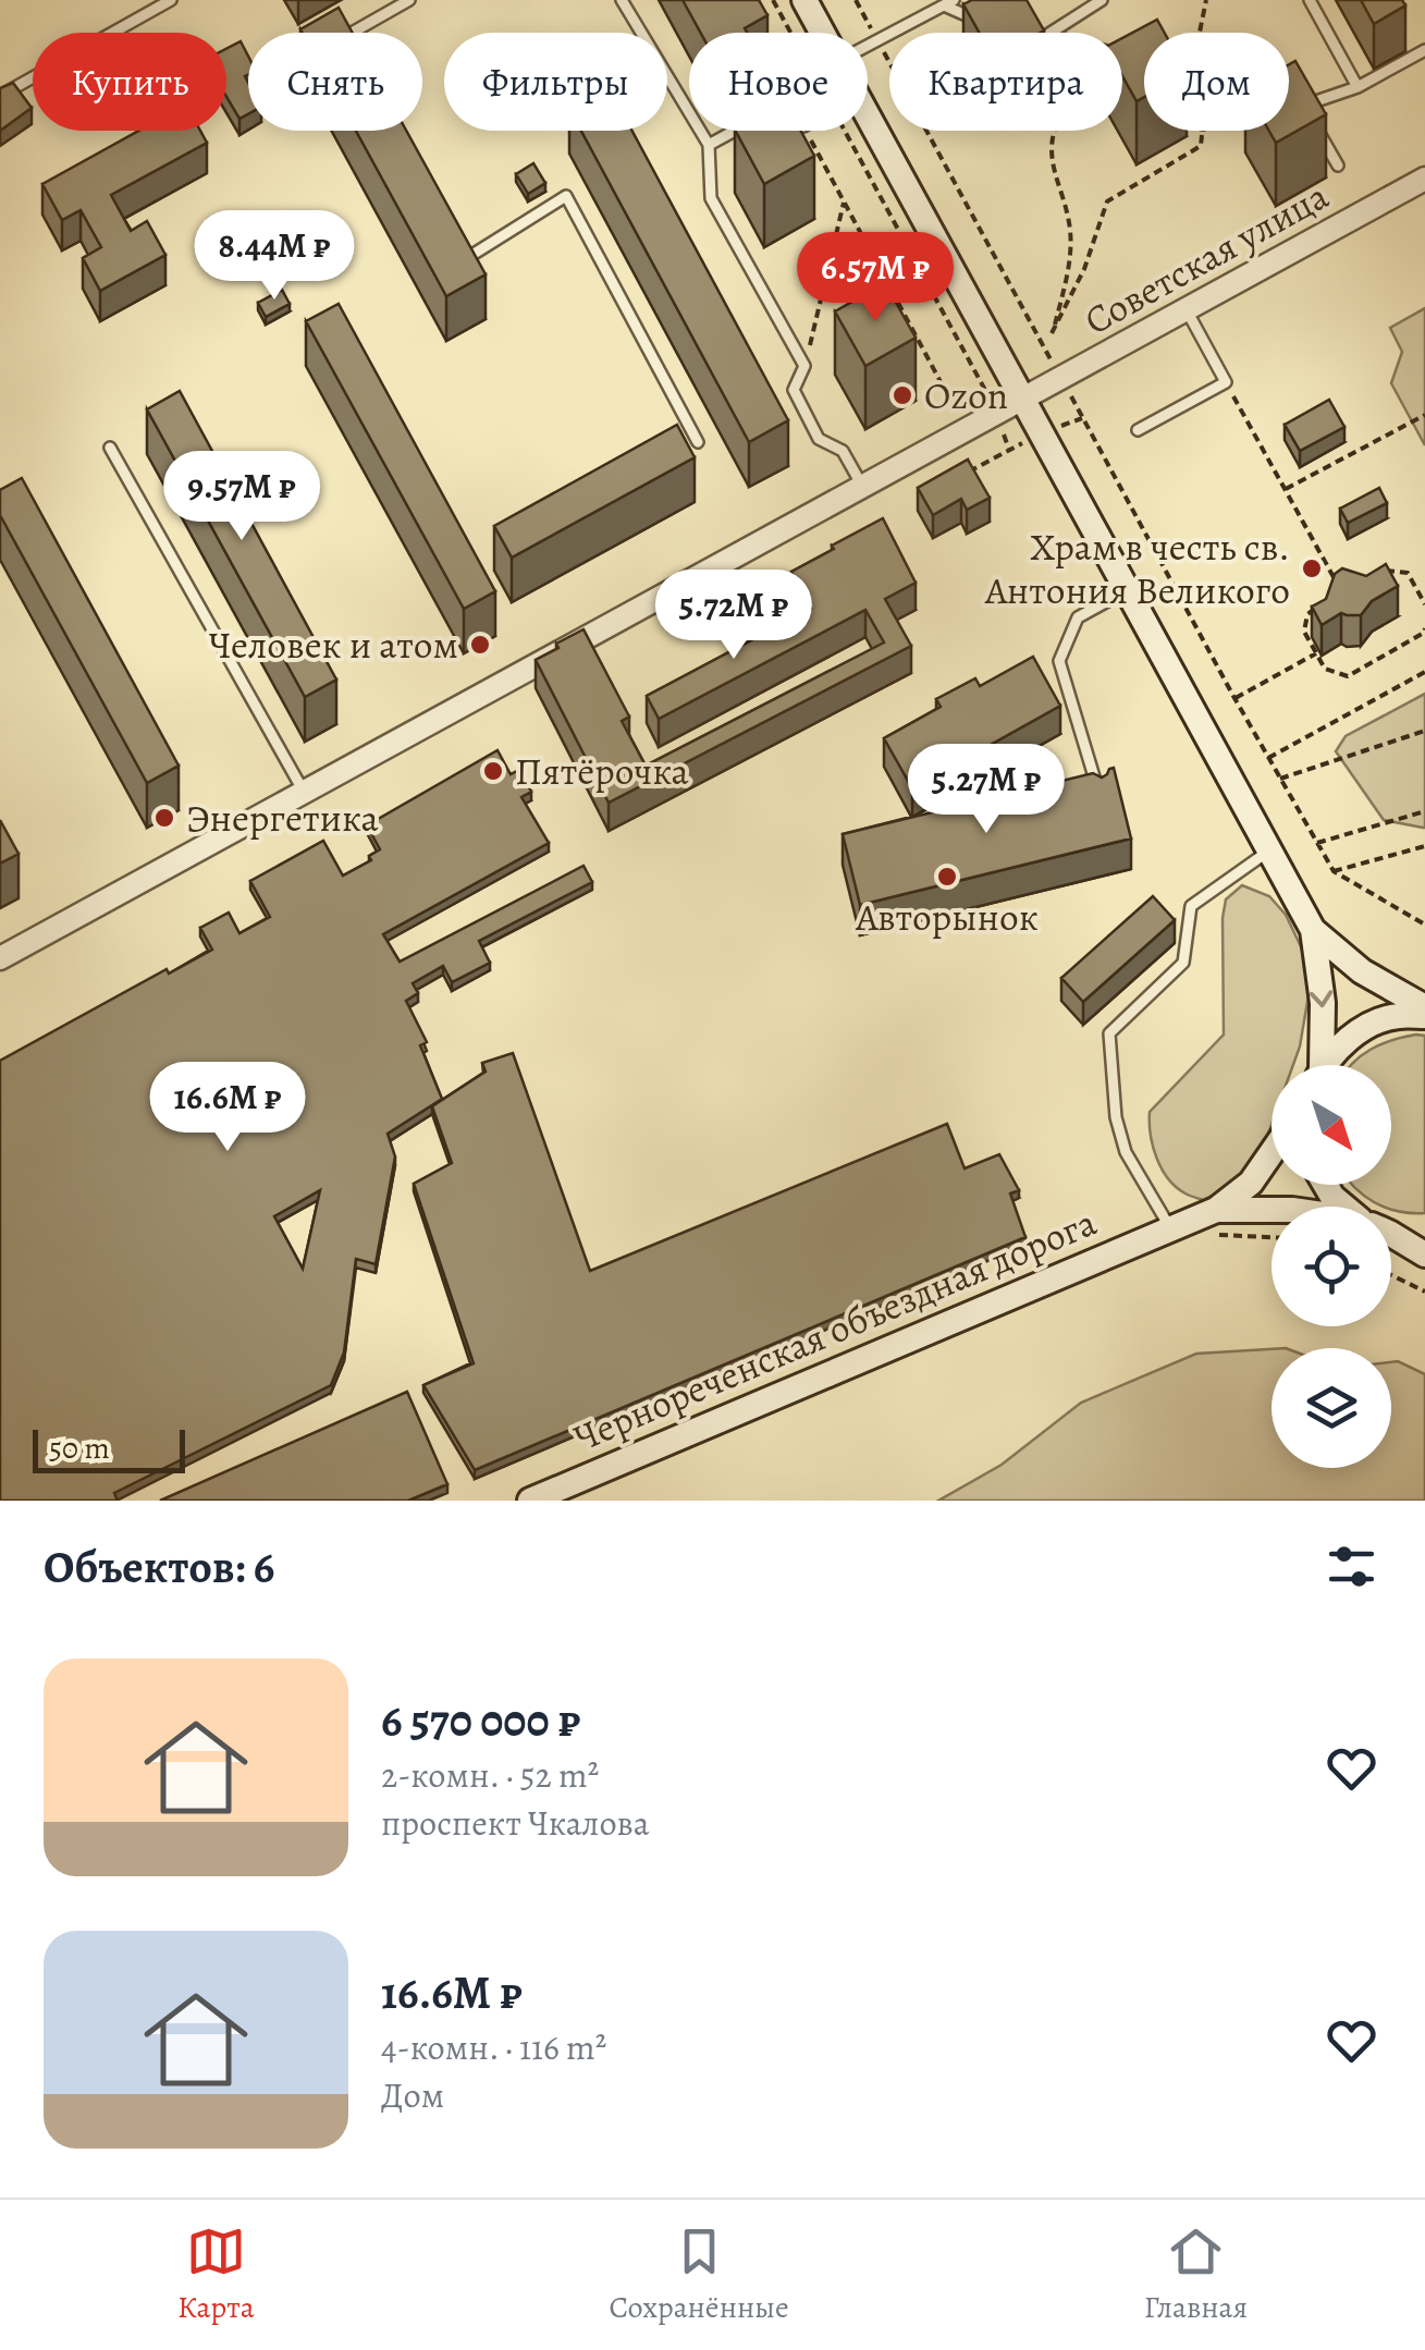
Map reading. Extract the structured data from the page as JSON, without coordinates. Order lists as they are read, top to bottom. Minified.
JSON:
{"streets":{"main road":["Чернореченская объездная дорога"],"street":["Советская улица"]},"places":["Ozon","Храм в честь св. Антония Великого","Человек и атом","Пятёрочка","Энергетика","Авторынок"],"scale_bar":"50 m","north":"bottom right","page":{"chip":["Купить","Снять","Фильтры","Новое","Квартира","Дом"],"price":["8.44M ₽","6.57M ₽","9.57M ₽","5.72M ₽","5.27M ₽","16.6M ₽"],"scale":"50 m","heading":"Объектов: 6","list":[{"name":"6 570 000 ₽","note":"2-комн. · 52 m² · проспект Чкалова"},{"name":"16.6M ₽","note":"4-комн. · 116 m² · Дом"}],"tabs":["Карта","Сохранённые","Главная"]}}
